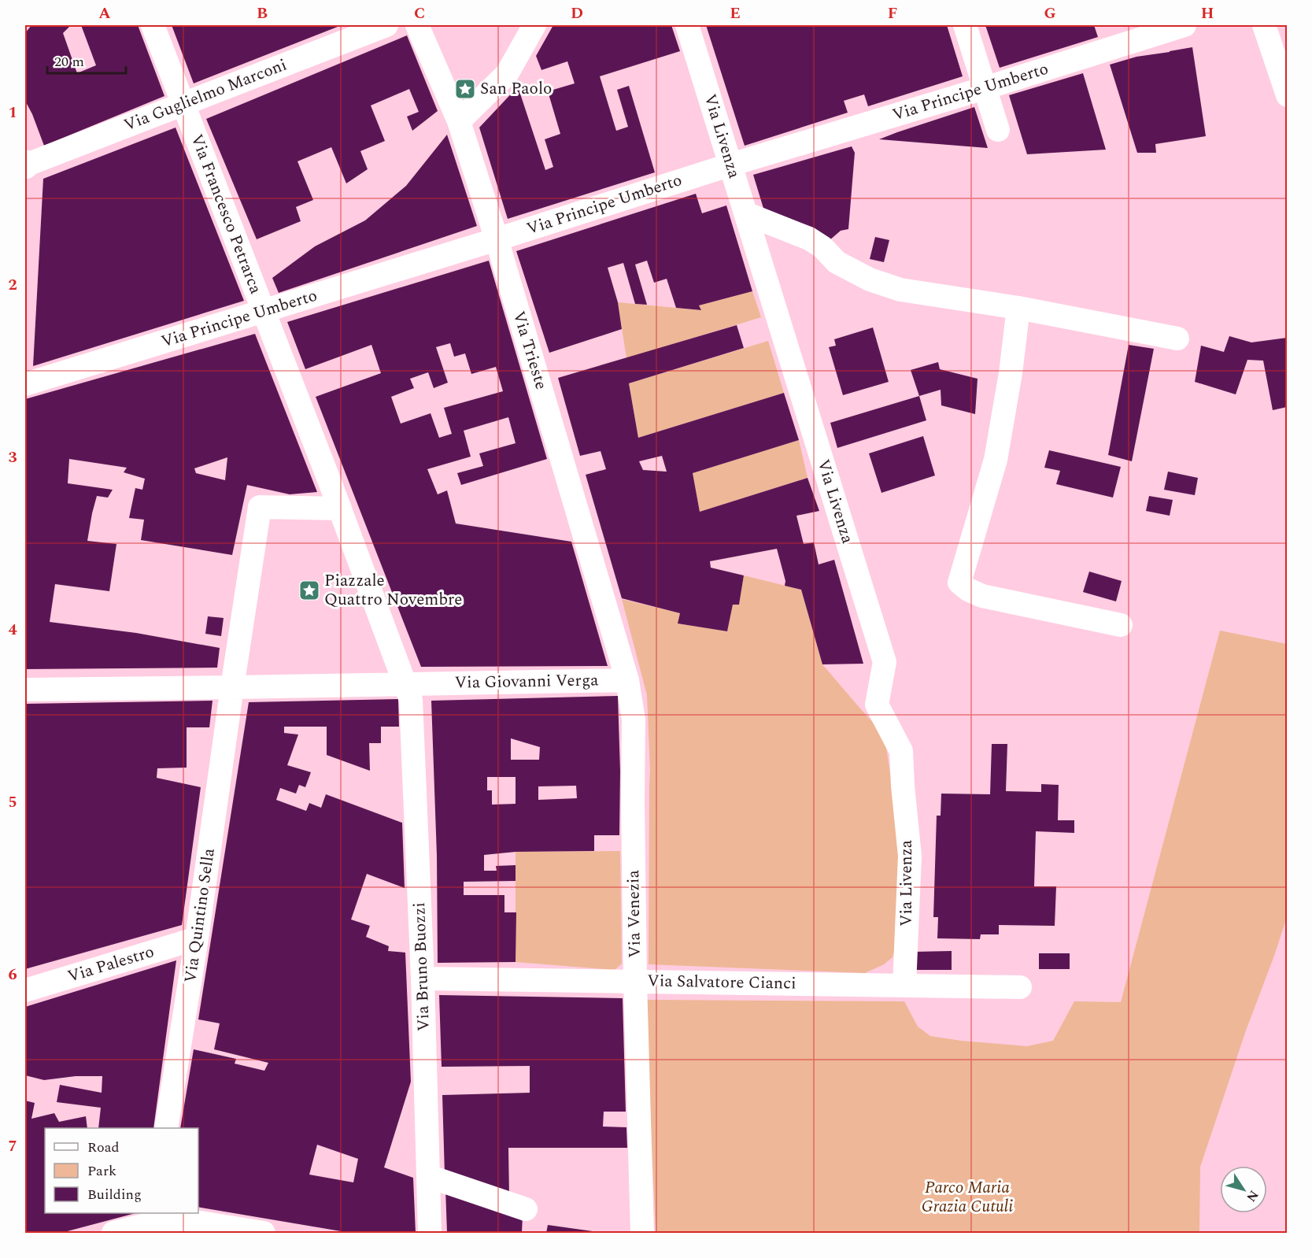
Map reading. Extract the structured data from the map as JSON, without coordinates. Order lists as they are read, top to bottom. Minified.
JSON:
{"streets":{"street":["Via Principe Umberto","Via Guglielmo Marconi","Via Livenza","Via Francesco Petrarca","Via Trieste","Via Giovanni Verga","Via Venezia","Via Quintino Sella","Via Palestro","Via Bruno Buozzi","Via Salvatore Cianci"]},"crossings":[["Via Principe Umberto","Via Livenza"],["Via Principe Umberto","Via Francesco Petrarca"],["Via Principe Umberto","Via Trieste"],["Via Guglielmo Marconi","Via Francesco Petrarca"],["Via Livenza","Via Salvatore Cianci"],["Via Francesco Petrarca","Via Quintino Sella"],["Via Francesco Petrarca","Via Bruno Buozzi"],["Via Trieste","Via Giovanni Verga"],["Via Trieste","Via Venezia"],["Via Giovanni Verga","Via Venezia"],["Via Giovanni Verga","Via Quintino Sella"],["Via Giovanni Verga","Via Bruno Buozzi"],["Via Venezia","Via Salvatore Cianci"],["Via Quintino Sella","Via Palestro"],["Via Quintino Sella","Via Bruno Buozzi"],["Via Bruno Buozzi","Via Salvatore Cianci"]],"parks":["Parco Maria Grazia Cutuli"],"places":{"place":["San Paolo","Piazzale Quattro Novembre"]},"legend":["Road","Park","Building"],"scale_bar":"20 m","north":"bottom right","grid":{"columns":["A","B","C","D","E","F","G","H"],"rows":["1","2","3","4","5","6","7"]}}
